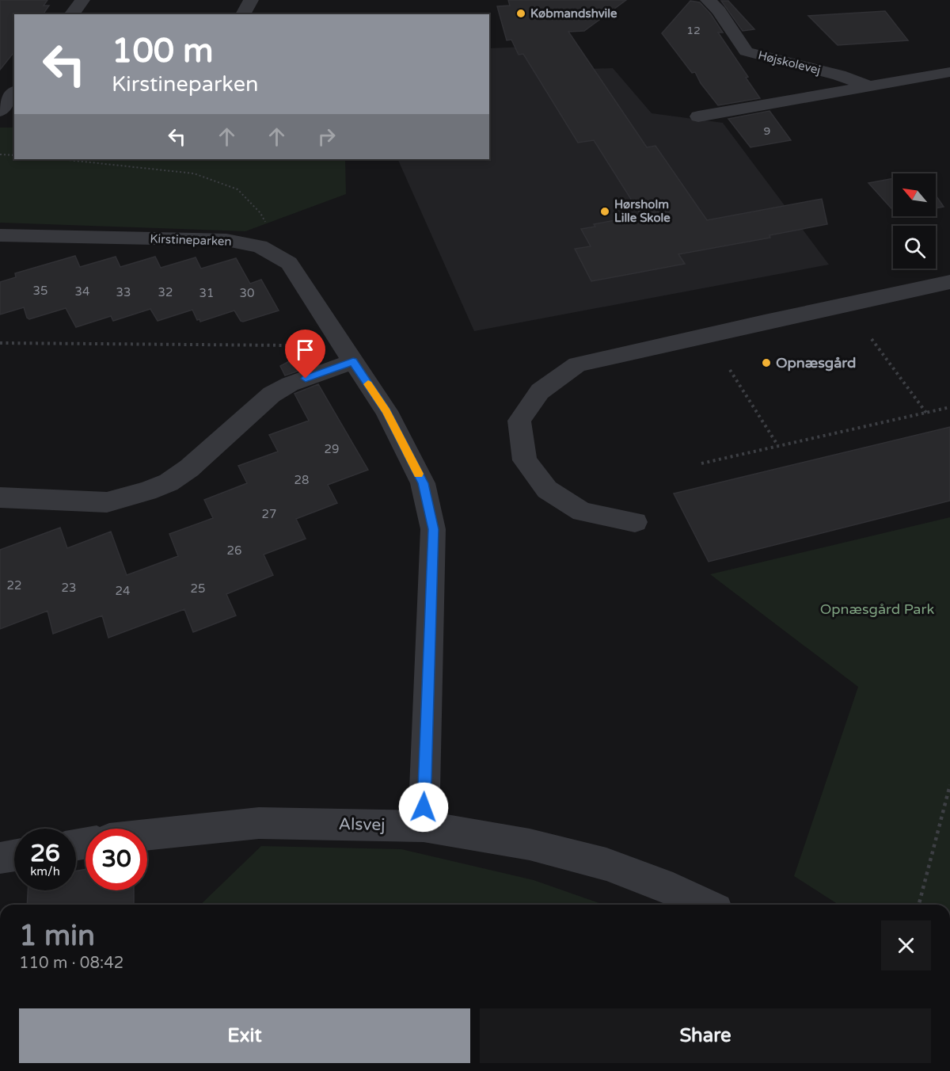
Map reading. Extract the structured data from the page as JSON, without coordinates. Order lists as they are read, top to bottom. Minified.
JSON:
{"streets":{"street":["Højskolevej","Kirstineparken","Alsvej"]},"crossings":[["Kirstineparken","Alsvej"]],"parks":["Opnæsgård Park"],"places":["Købmandshvile","Hørsholm Lille Skole","Opnæsgård"],"house_numbers":["12","9","35","34","33","32","31","30","29","28","27","26","22","23","25","24"],"north":"top left","page":{"turn":["100 m","Kirstineparken"],"speed":"26 km/h","limit":"30","heading":["1 min","110 m · 08:42"],"buttons":["Exit","Share"]}}
